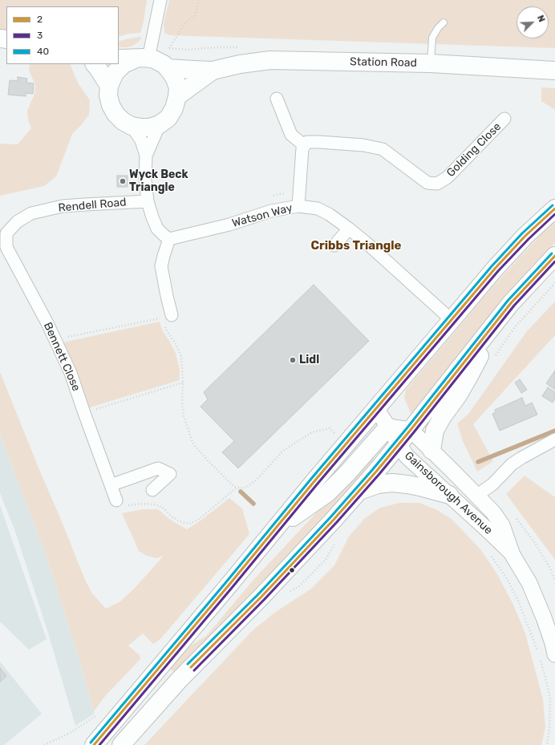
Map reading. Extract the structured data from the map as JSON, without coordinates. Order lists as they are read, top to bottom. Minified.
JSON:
{"streets":{"main road":["Station Road"],"street":["Golding Close","Rendell Road","Watson Way","Bennett Close","Gainsborough Avenue"]},"crossings":[["Rendell Road","Bennett Close"]],"districts":["Cribbs Triangle"],"places":["Wyck Beck Triangle","Lidl"],"lines":["transit line 40","transit line 2","transit line 3"],"legend":["2","3","40"],"north":"top right"}
